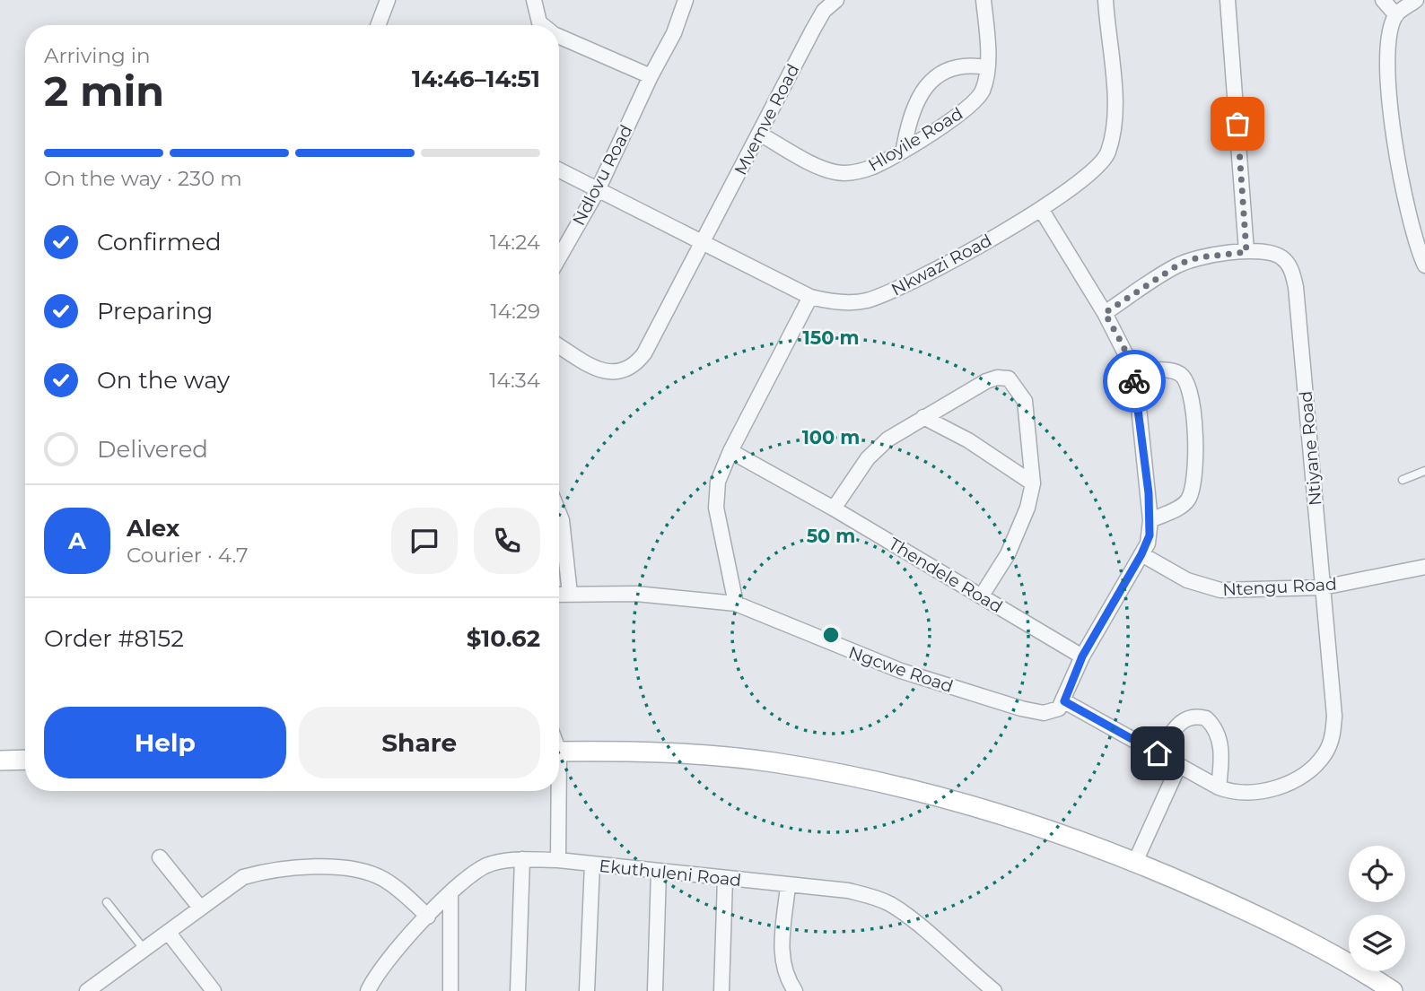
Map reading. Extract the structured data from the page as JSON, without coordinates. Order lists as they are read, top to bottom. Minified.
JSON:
{"streets":{"street":["Mvemve Road","Hloyile Road","Ndlovu Road","Nkwazi Road","Ntiyane Road","Thendele Road","Ntengu Road","Ngcwe Road","Ekuthuleni Road"]},"crossings":[["Mvemve Road","Hloyile Road"],["Mvemve Road","Nkwazi Road"],["Ndlovu Road","Nkwazi Road"],["Ntiyane Road","Ntengu Road"]],"page":{"heading":["2 min","Arriving in","14:46–14:51"],"panel":["Alex","Courier · 4.7","Order #8152","$10.62"],"bar":"On the way · 230 m","list":[["Confirmed","14:24"],["Preparing","14:29"],["On the way","14:34"],"Delivered"],"round":"A","buttons":["Help","Share"]},"rings":["150 m","100 m","50 m"]}
